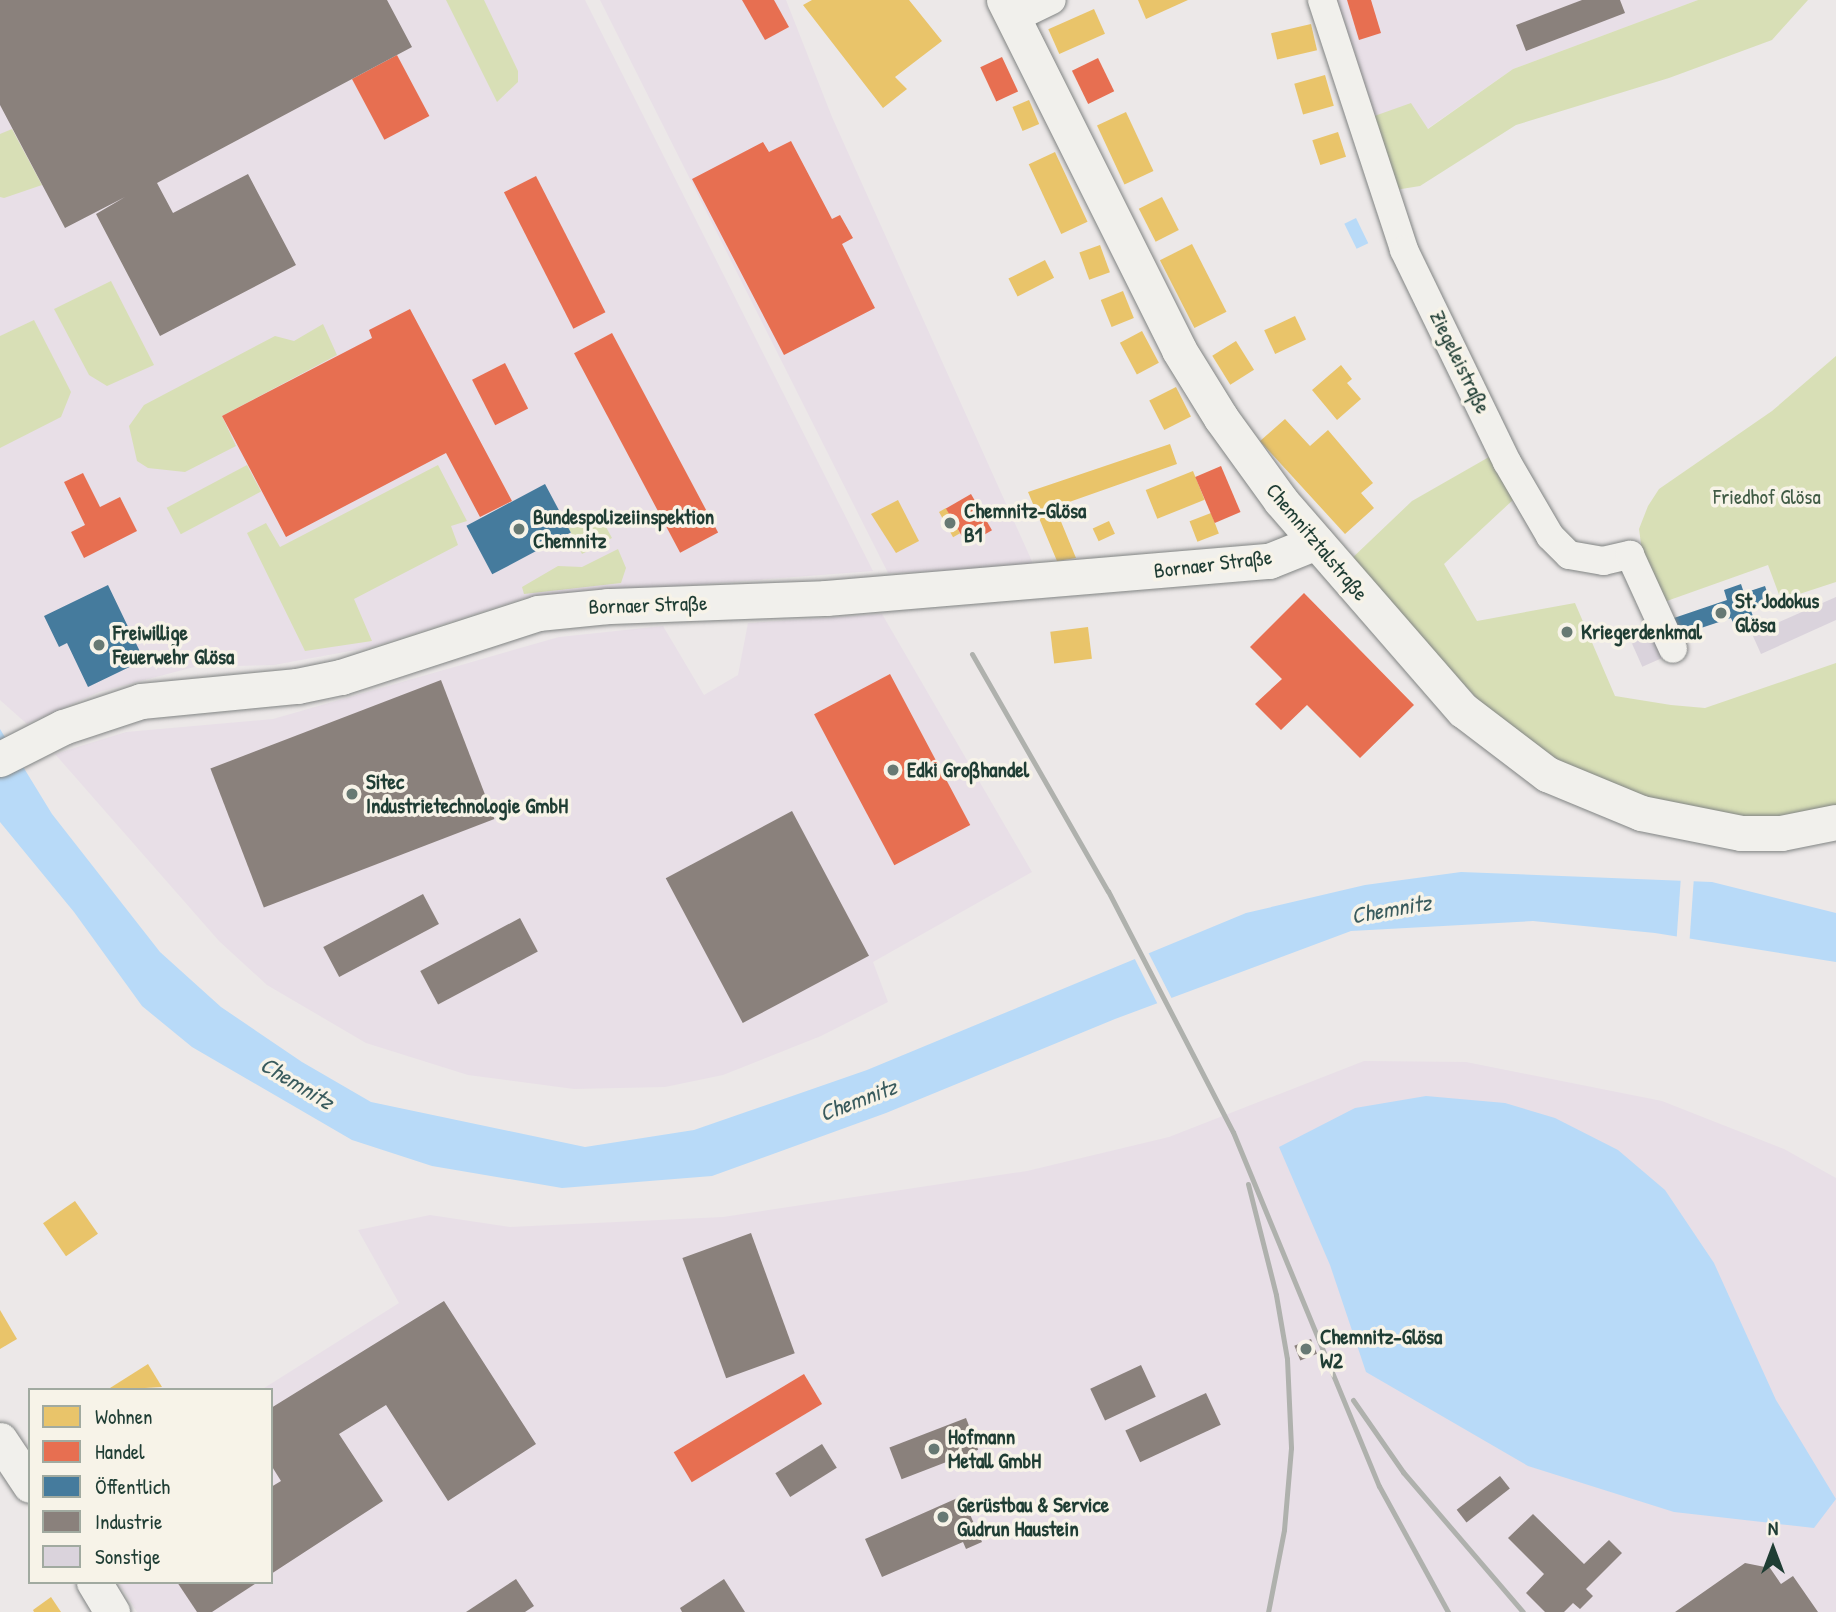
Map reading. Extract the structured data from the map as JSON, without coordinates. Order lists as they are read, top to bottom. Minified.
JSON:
{"streets":{"main road":["Chemnitztalstraße","Bornaer Straße"],"street":["Ziegeleistraße"]},"crossings":[["Chemnitztalstraße","Bornaer Straße"]],"water":["Chemnitz"],"parks":["Friedhof Glösa"],"places":["Chemnitz-Glösa B1","Bundespolizeiinspektion Chemnitz","St. Jodokus Glösa","Kriegerdenkmal","Freiwillige Feuerwehr Glösa","Edki Großhandel","Sitec Industrietechnologie GmbH","Chemnitz-Glösa W2","Hofmann Metall GmbH","Gerüstbau & Service Gudrun Haustein"],"legend":["Wohnen","Handel","Öffentlich","Industrie","Sonstige"],"north":"top"}
